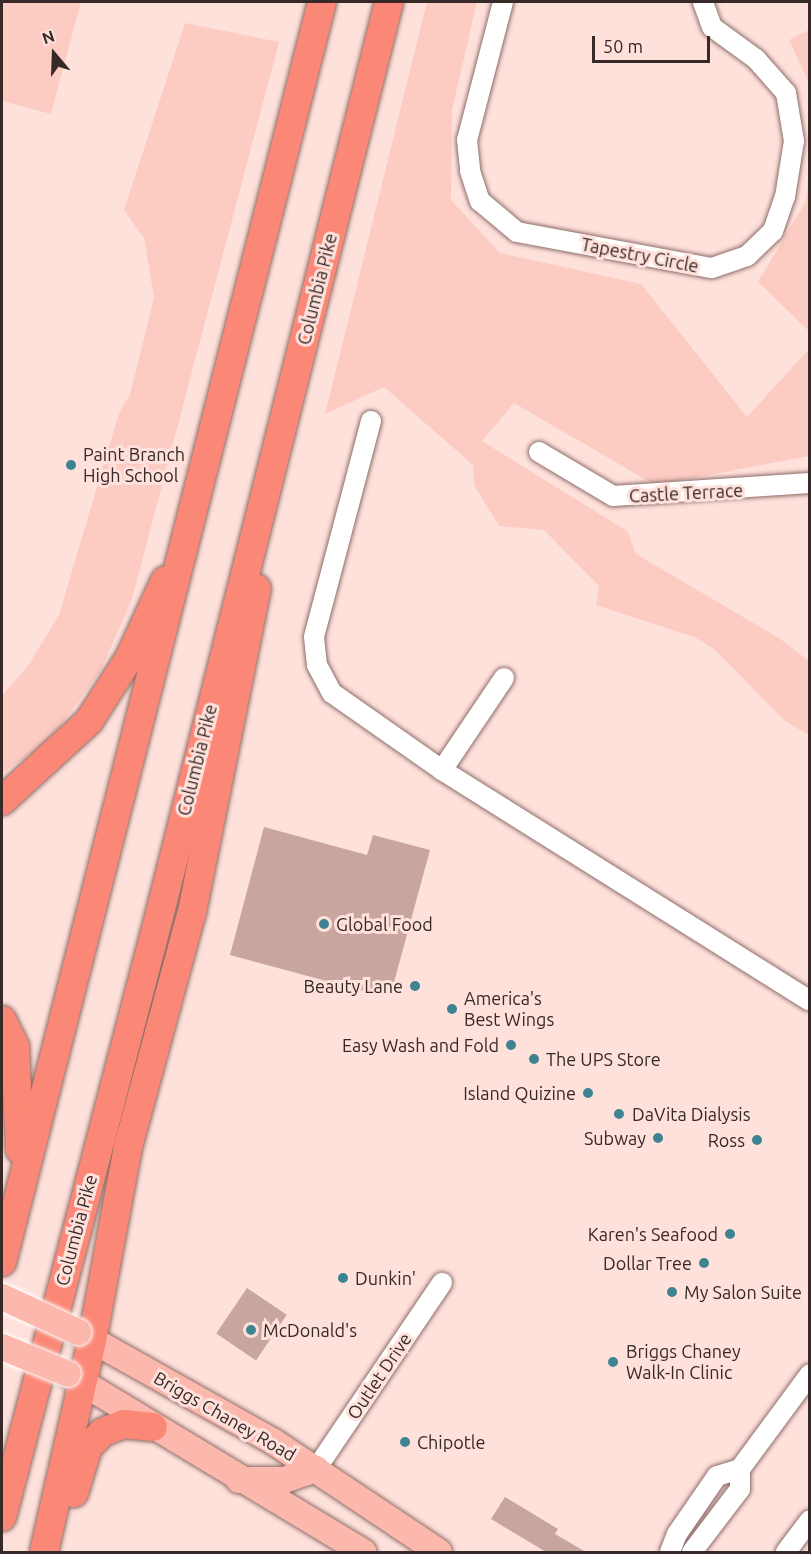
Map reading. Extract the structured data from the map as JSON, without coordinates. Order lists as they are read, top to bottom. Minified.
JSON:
{"streets":{"highway":["Columbia Pike"],"main road":["Briggs Chaney Road"],"street":["Tapestry Circle","Castle Terrace","Outlet Drive"]},"crossings":[["Outlet Drive","Briggs Chaney Road"]],"places":["Paint Branch High School","Global Food","Beauty Lane","America's Best Wings","Easy Wash and Fold","The UPS Store","Island Quizine","DaVita Dialysis","Subway","Ross","Karen's Seafood","Dollar Tree","Dunkin'","My Salon Suite","McDonald's","Briggs Chaney Walk-In Clinic","Chipotle"],"scale_bar":"50 m","north":"top"}
